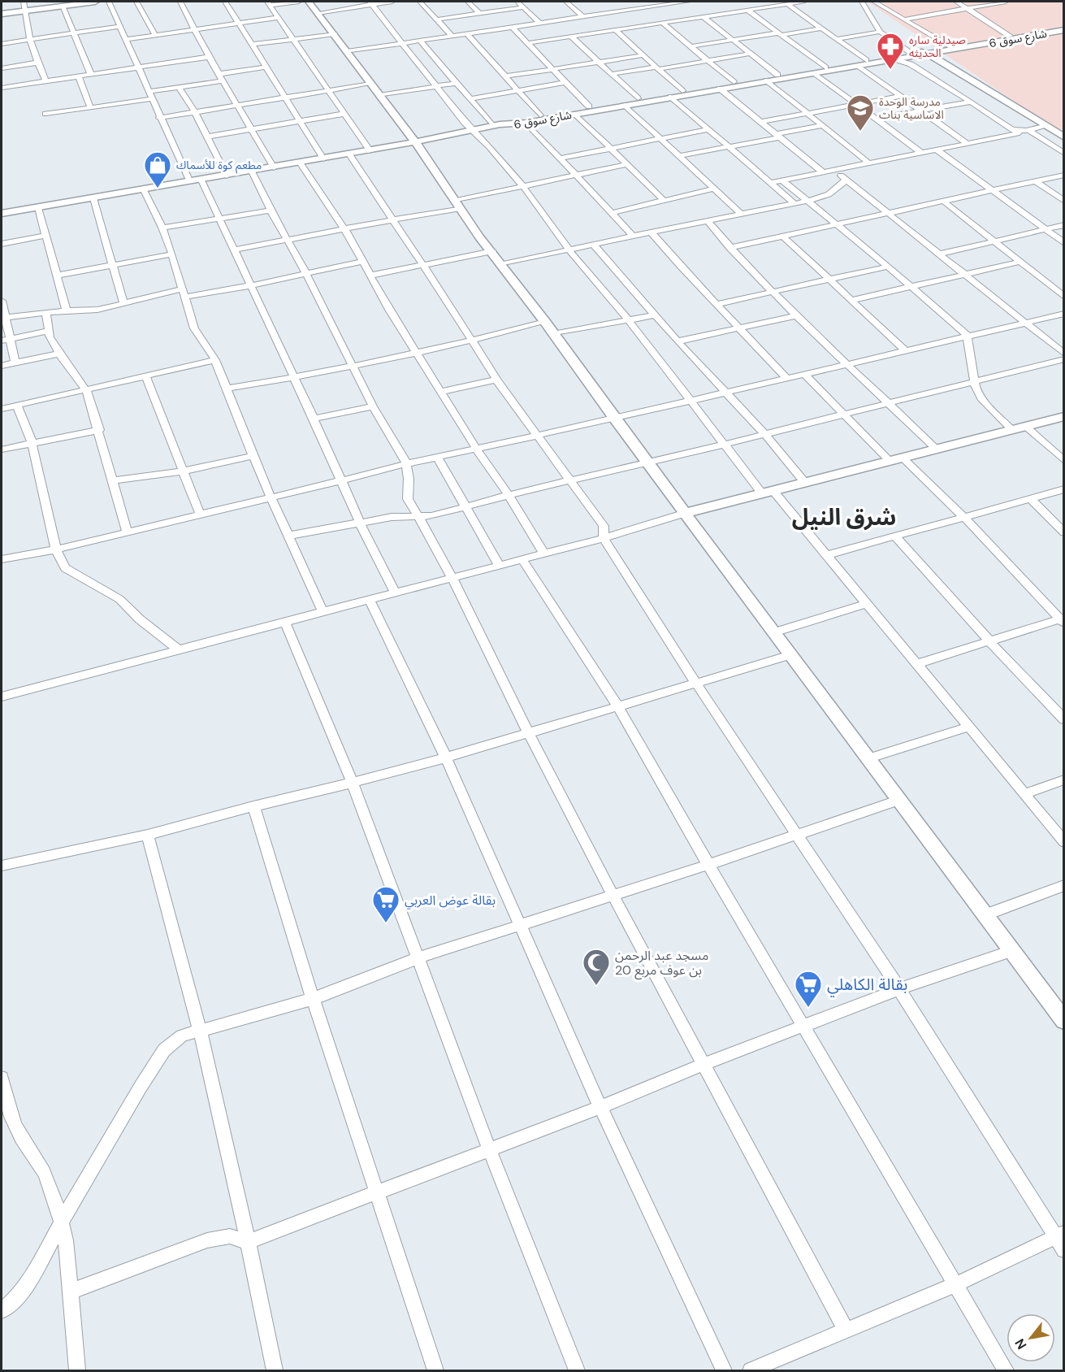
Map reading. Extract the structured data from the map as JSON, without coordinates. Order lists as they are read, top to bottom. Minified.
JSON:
{"streets":{"street":["شارع سوق 6"]},"districts":["شرق النيل"],"places":{"pharmacy":["صيدلية ساره الحديثه"],"school or university":["مدرسة الوحدة الاساسية بنات"],"shop":["مطعم كوة للأسماك"],"supermarket":["بقالة عوض العربي","بقالة الكاهلي"],"mosque":["مسجد عبد الرحمن بن عوف مربع 20"]},"north":"bottom left"}
